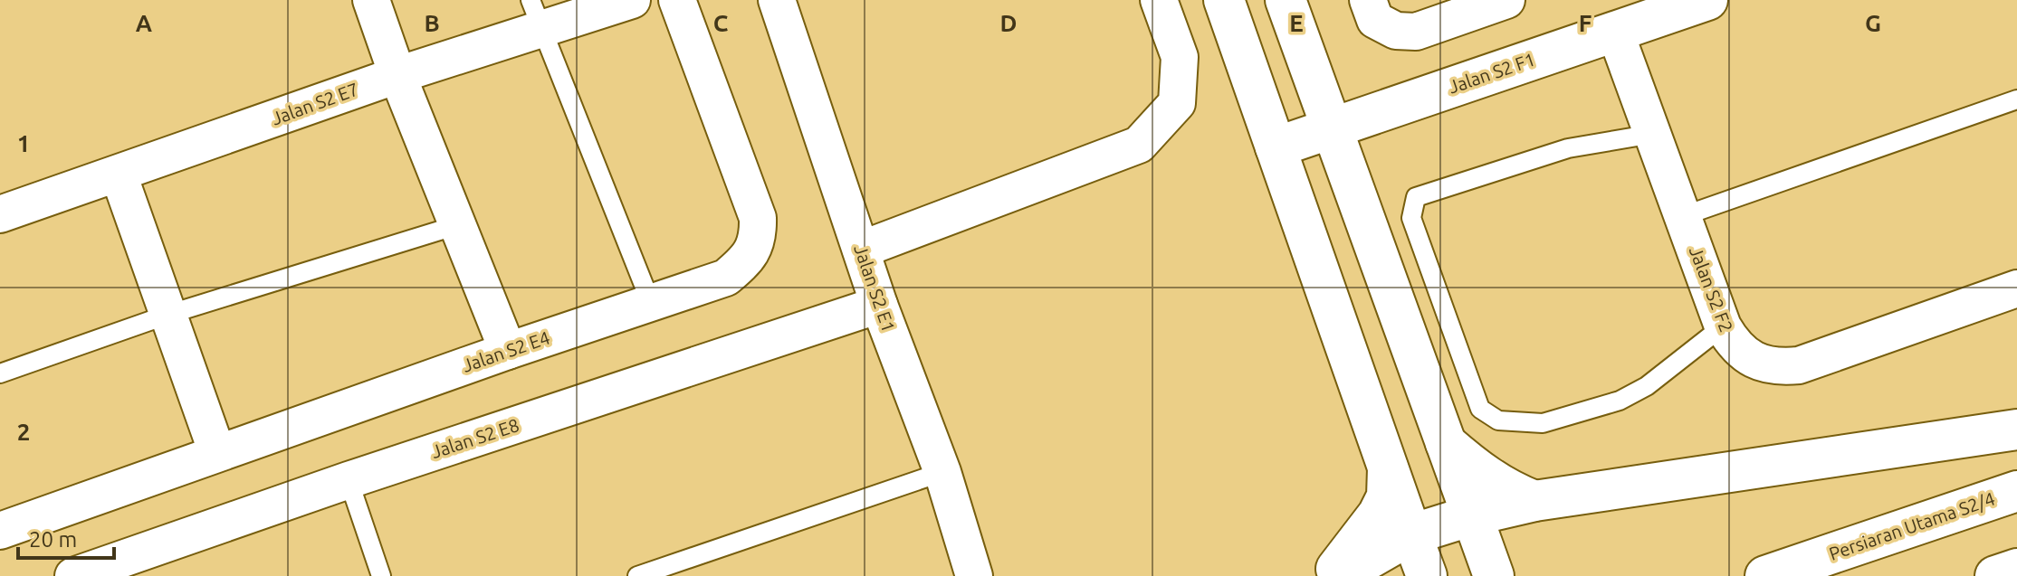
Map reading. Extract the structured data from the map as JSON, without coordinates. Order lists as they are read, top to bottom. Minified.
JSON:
{"streets":{"street":["Jalan S2 F1","Jalan S2 E7","Jalan S2 E1","Jalan S2 F2","Jalan S2 E4","Jalan S2 E8","Persiaran Utama S2/4"]},"crossings":[["Jalan S2 F1","Jalan S2 F2"],["Jalan S2 E1","Jalan S2 E8"]],"scale_bar":"20 m","grid":{"columns":["A","B","C","D","E","F","G"],"rows":["1","2"]}}
